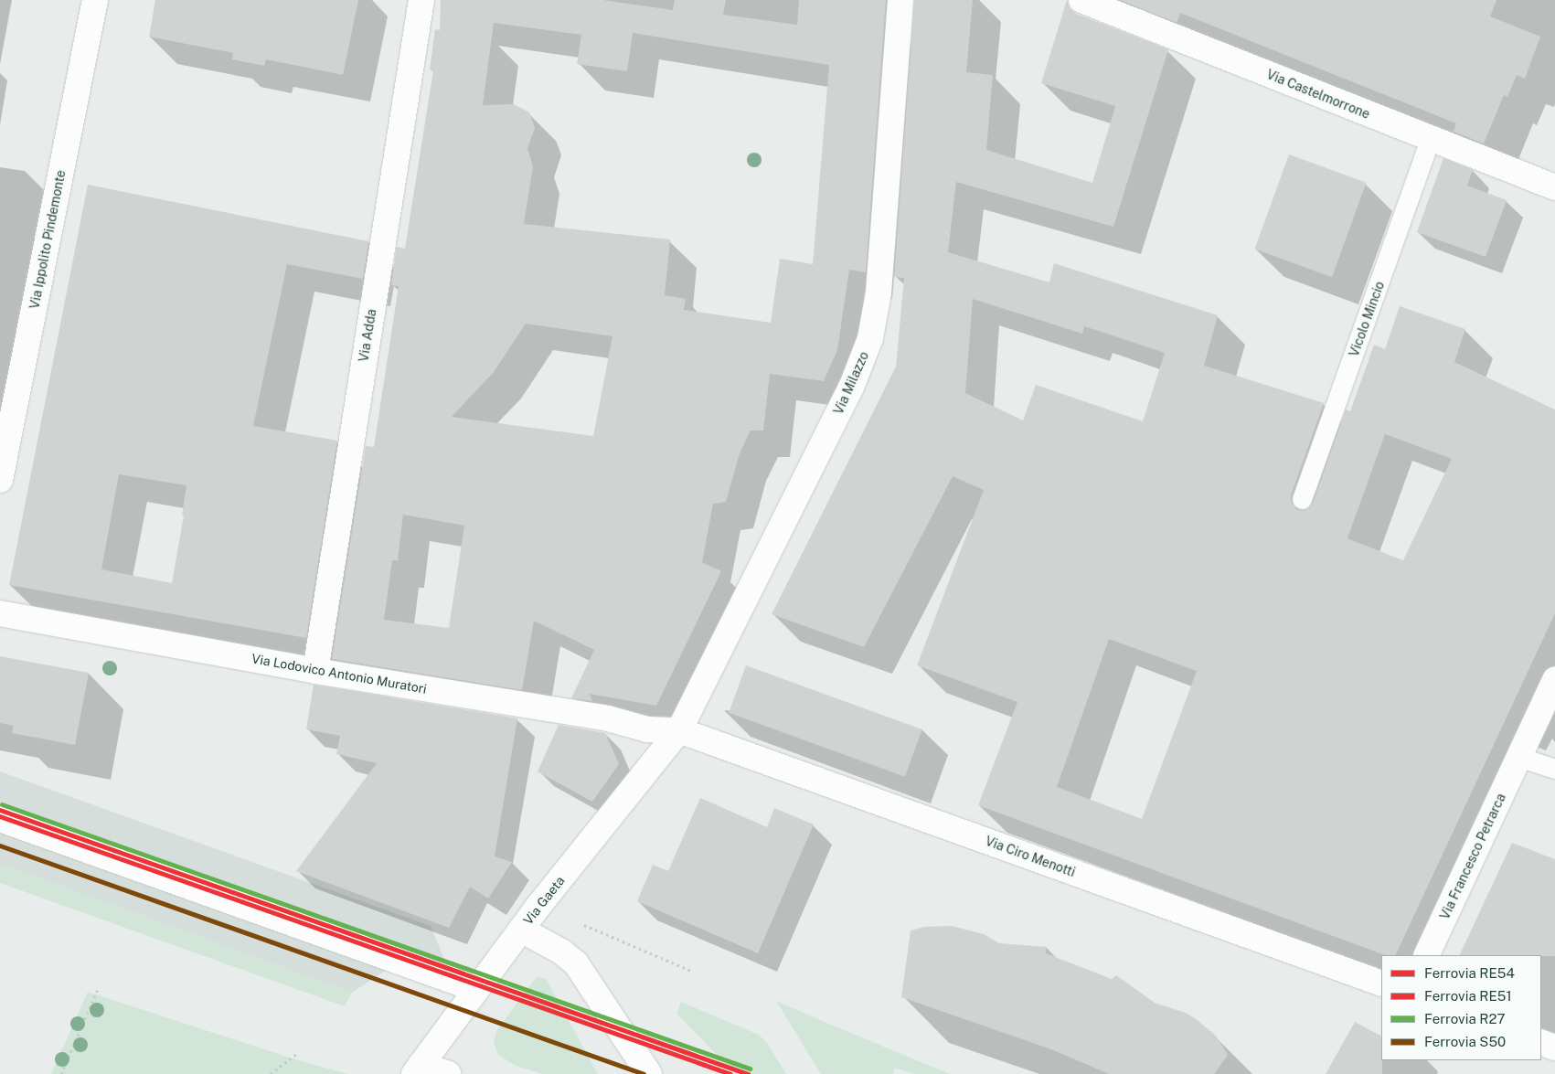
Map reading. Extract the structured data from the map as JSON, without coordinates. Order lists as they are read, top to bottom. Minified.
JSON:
{"streets":{"street":["Via Castelmorrone","Via Ippolito Pindemonte","Via Adda","Via Milazzo","Via Lodovico Antonio Muratori","Via Ciro Menotti","Via Francesco Petrarca","Via Gaeta"],"lane":["Vicolo Mincio"]},"crossings":[["Via Castelmorrone","Vicolo Mincio"],["Via Adda","Via Lodovico Antonio Muratori"],["Via Milazzo","Via Lodovico Antonio Muratori"],["Via Milazzo","Via Ciro Menotti"],["Via Milazzo","Via Gaeta"],["Via Lodovico Antonio Muratori","Via Ciro Menotti"],["Via Lodovico Antonio Muratori","Via Gaeta"],["Via Ciro Menotti","Via Gaeta"]],"lines":["rail line R27","rail line RE54","rail line RE51","rail line S50"],"legend":["Ferrovia RE54","Ferrovia RE51","Ferrovia R27","Ferrovia S50"]}
